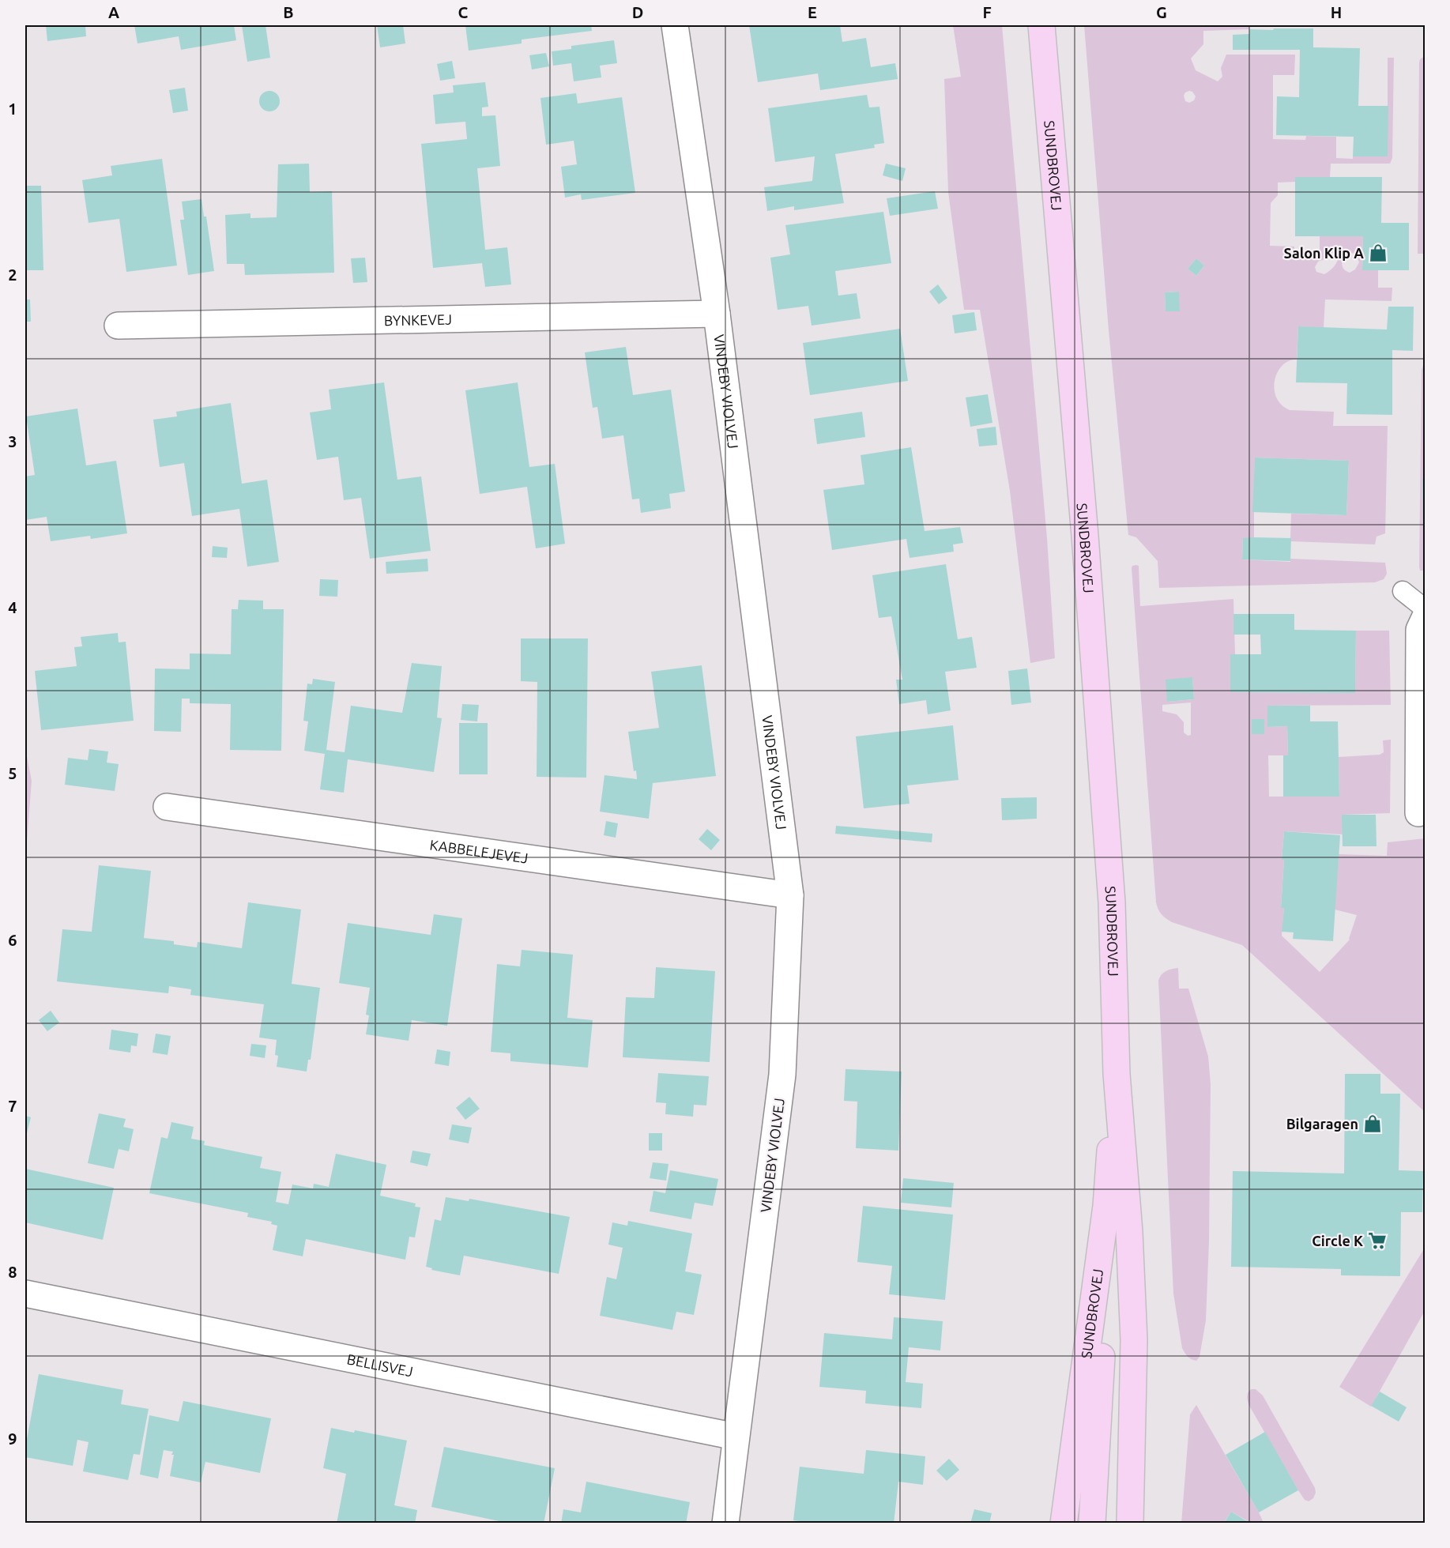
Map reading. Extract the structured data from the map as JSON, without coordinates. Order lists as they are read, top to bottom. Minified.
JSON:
{"streets":{"main road":["SUNDBROVEJ"],"street":["BYNKEVEJ","VINDEBY VIOLVEJ","KABBELEJEVEJ","BELLISVEJ"]},"crossings":[["BYNKEVEJ","VINDEBY VIOLVEJ"],["VINDEBY VIOLVEJ","KABBELEJEVEJ"],["VINDEBY VIOLVEJ","BELLISVEJ"]],"places":{"shop":["Salon Klip A","Bilgaragen"],"supermarket":["Circle K"]},"grid":{"columns":["A","B","C","D","E","F","G","H"],"rows":["1","2","3","4","5","6","7","8","9"]}}
